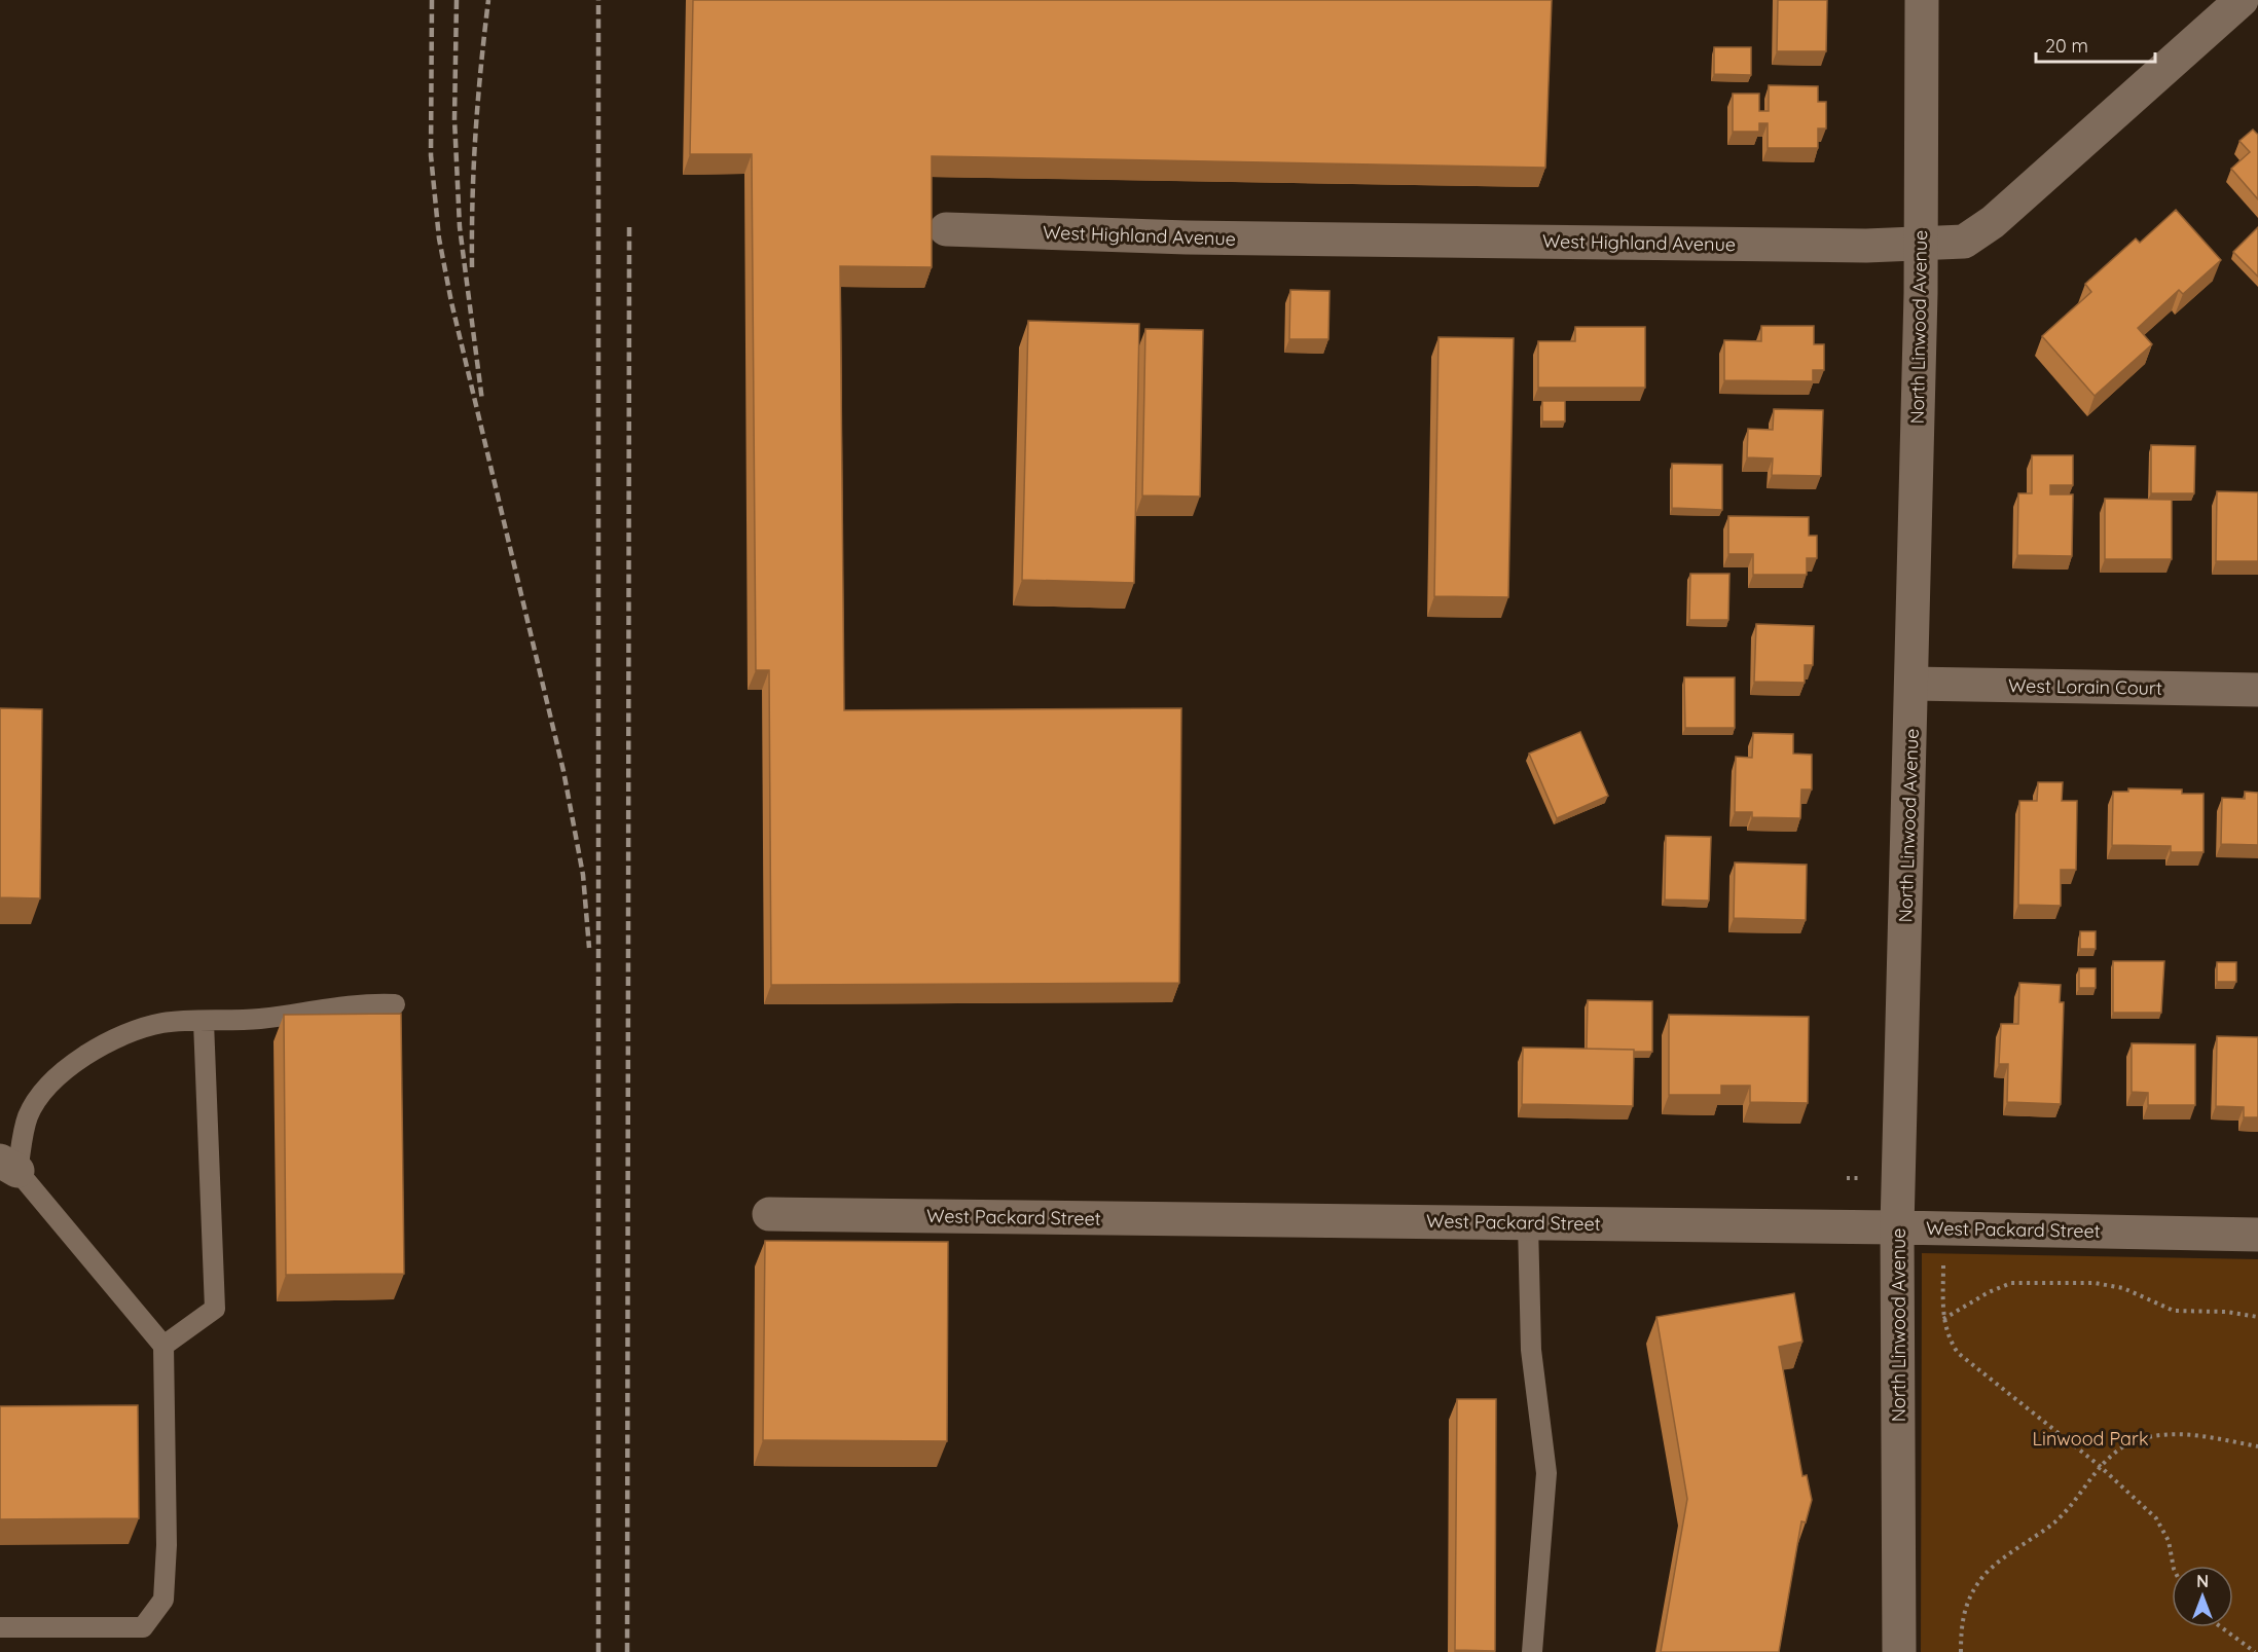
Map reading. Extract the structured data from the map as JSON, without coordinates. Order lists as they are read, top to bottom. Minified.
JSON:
{"streets":{"street":["West Highland Avenue","North Linwood Avenue","West Lorain Court","West Packard Street"]},"crossings":[["West Highland Avenue","North Linwood Avenue"],["North Linwood Avenue","West Lorain Court"],["North Linwood Avenue","West Packard Street"]],"parks":["Linwood Park"],"scale_bar":"20 m","north":"top"}
